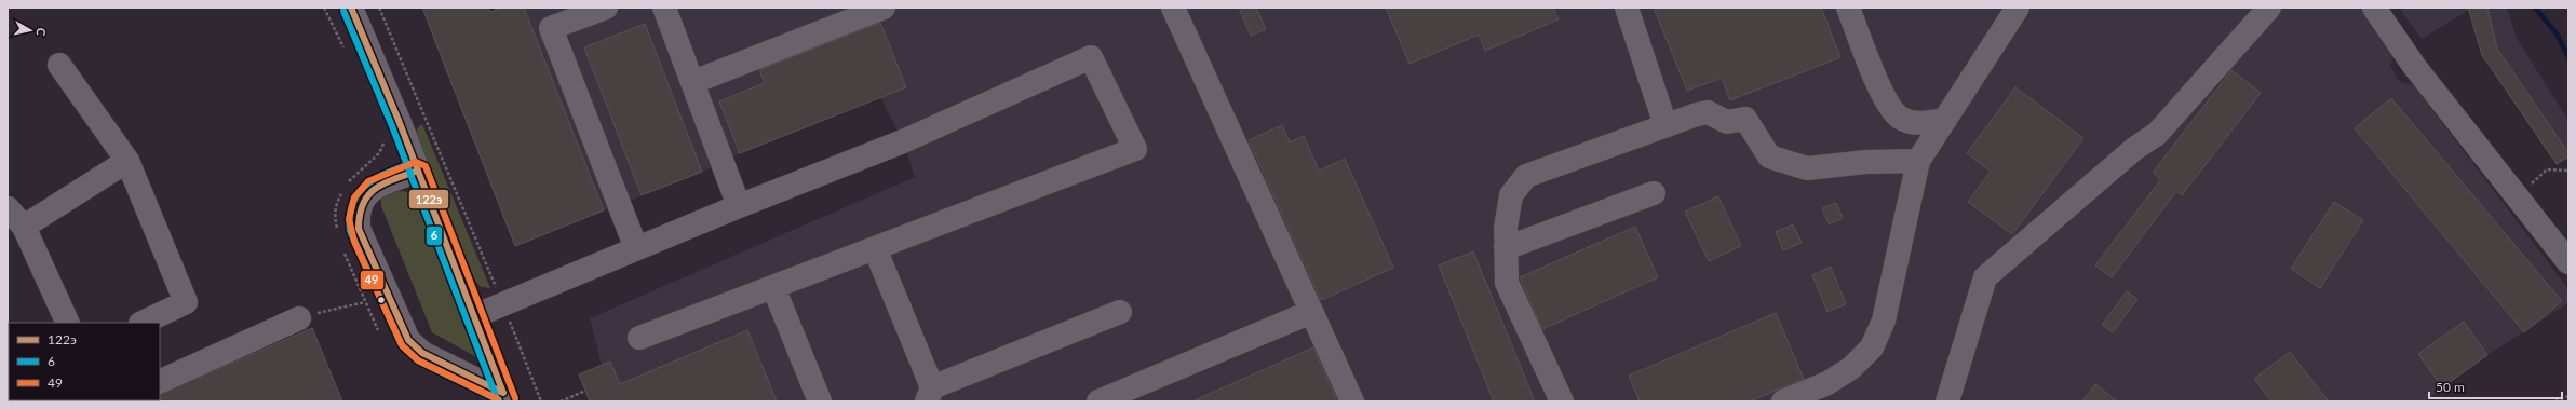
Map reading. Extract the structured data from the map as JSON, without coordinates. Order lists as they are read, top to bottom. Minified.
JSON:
{"lines":["transit line 122э","transit line 6","transit line 49"],"legend":["122э","6","49"],"scale_bar":"50 m","north":"right"}
